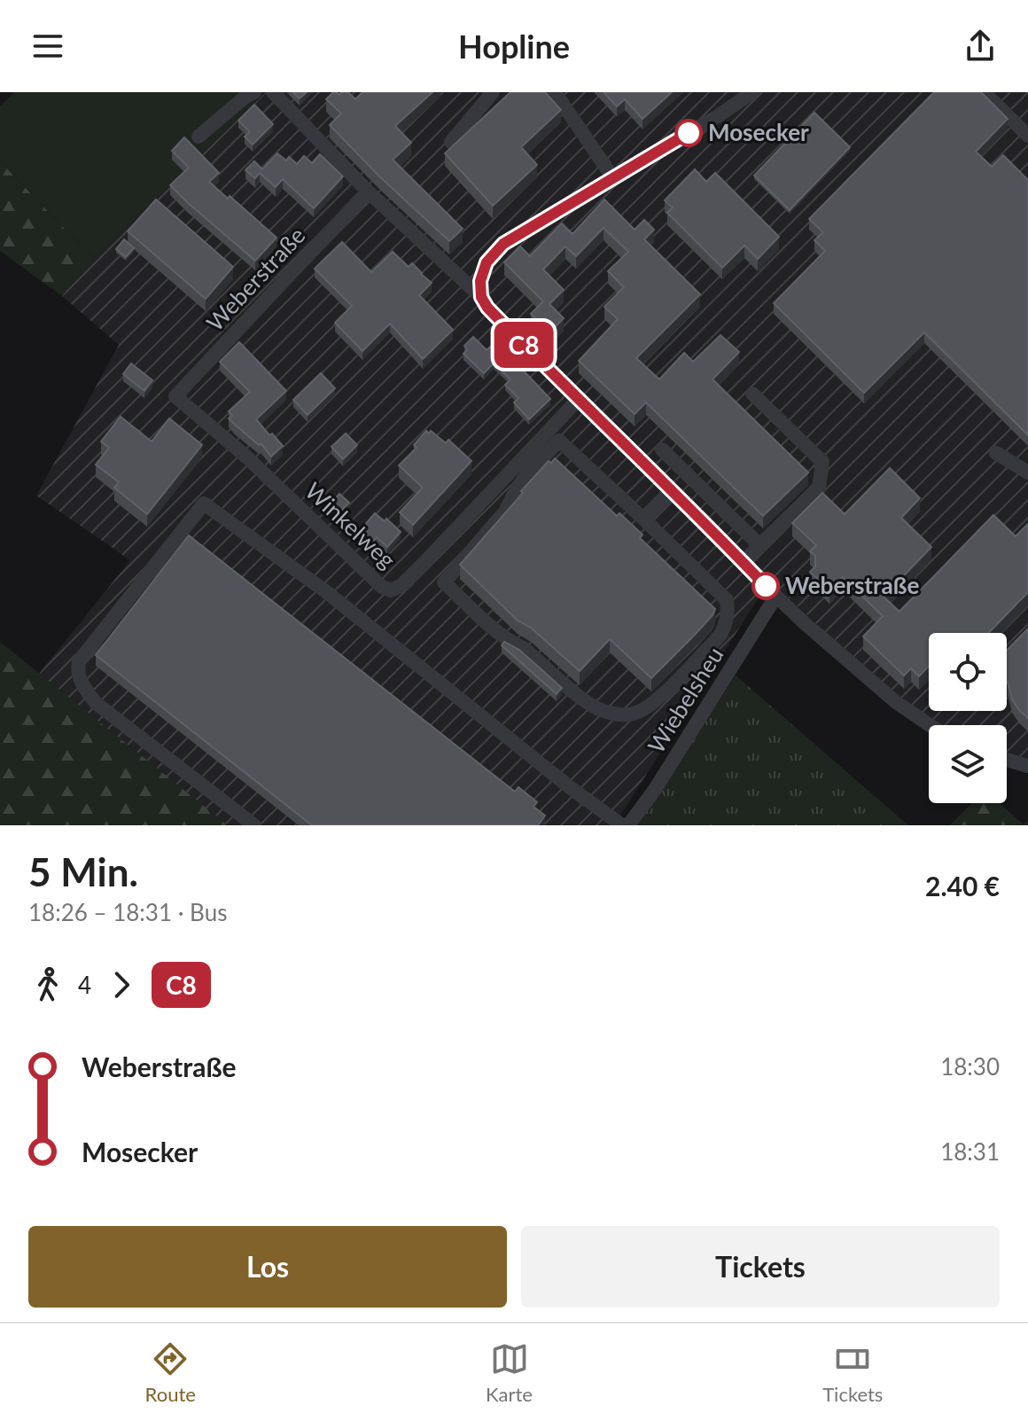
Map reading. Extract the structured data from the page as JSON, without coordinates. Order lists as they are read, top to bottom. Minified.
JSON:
{"streets":{"street":["Weberstraße","Winkelweg","Wiebelsheu"]},"crossings":[["Weberstraße","Winkelweg"]],"places":["Mosecker","Weberstraße"],"lines":["bus line C8"],"page":{"header":"Hopline","on_map":"C8","heading":["5 Min.","18:26 – 18:31 · Bus","2.40 €"],"legs":["4","C8"],"list":[{"name":"Weberstraße","value":"18:30"},{"name":"Mosecker","value":"18:31"}],"buttons":["Los","Tickets"],"tabs":["Route","Karte","Tickets"]}}
